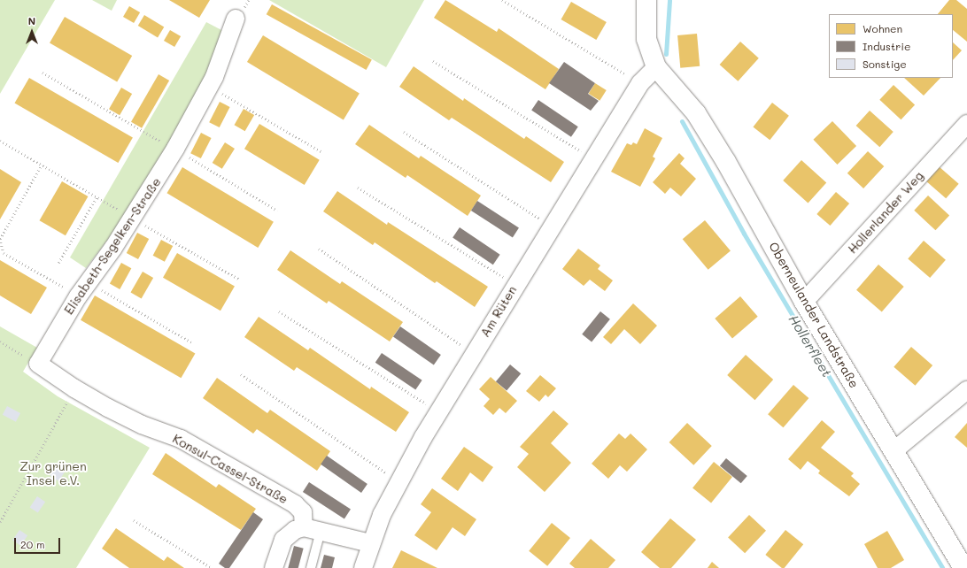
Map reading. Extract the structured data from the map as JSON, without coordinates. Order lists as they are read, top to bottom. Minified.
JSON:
{"streets":{"street":["Hollerlander Weg","Elisabeth-Segelken-Straße","Am Rüten","Oberneulander Landstraße","Konsul-Cassel-Straße"]},"crossings":[["Hollerlander Weg","Oberneulander Landstraße"],["Am Rüten","Oberneulander Landstraße"]],"water":["Hollerfleet"],"parks":["Zur grünen Insel e.V."],"legend":["Wohnen","Industrie","Sonstige"],"scale_bar":"20 m","north":"top"}
